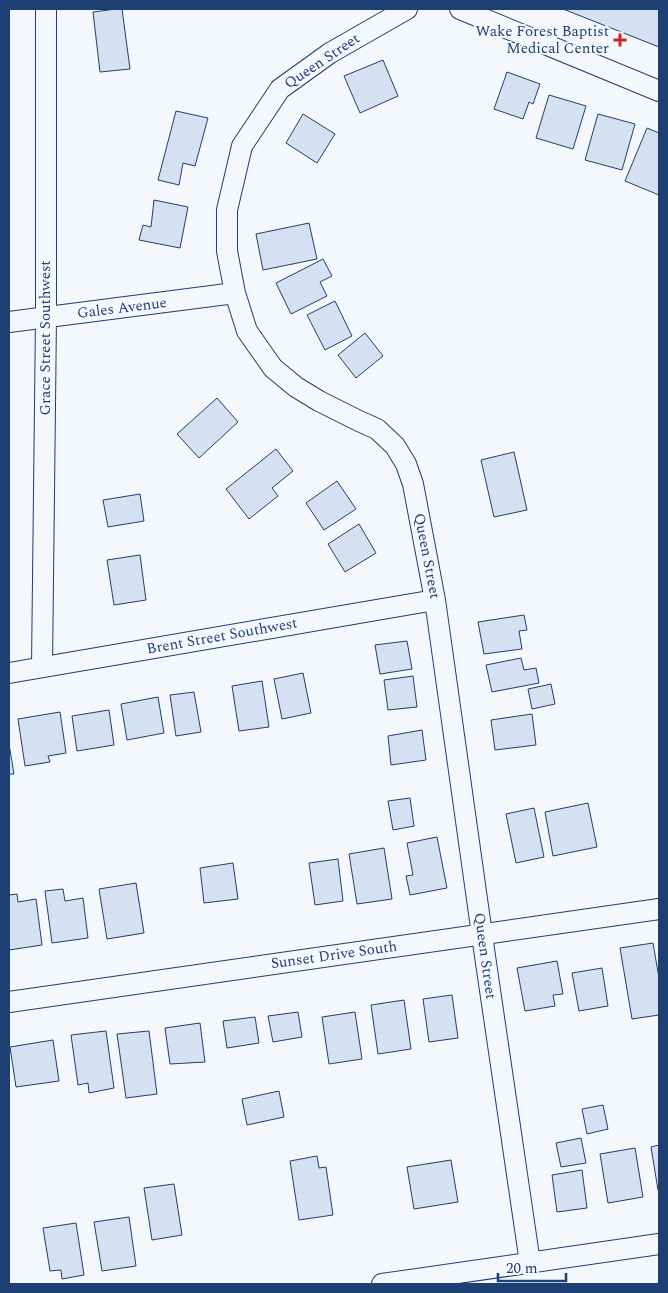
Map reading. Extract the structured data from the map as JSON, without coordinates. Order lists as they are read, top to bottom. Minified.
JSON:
{"streets":{"street":["Queen Street","Gales Avenue","Grace Street Southwest","Brent Street Southwest","Sunset Drive South"]},"crossings":[["Queen Street","Gales Avenue"],["Queen Street","Brent Street Southwest"],["Queen Street","Sunset Drive South"],["Gales Avenue","Grace Street Southwest"],["Grace Street Southwest","Brent Street Southwest"]],"places":{"health":["Wake Forest Baptist Medical Center"]},"scale_bar":"20 m"}
